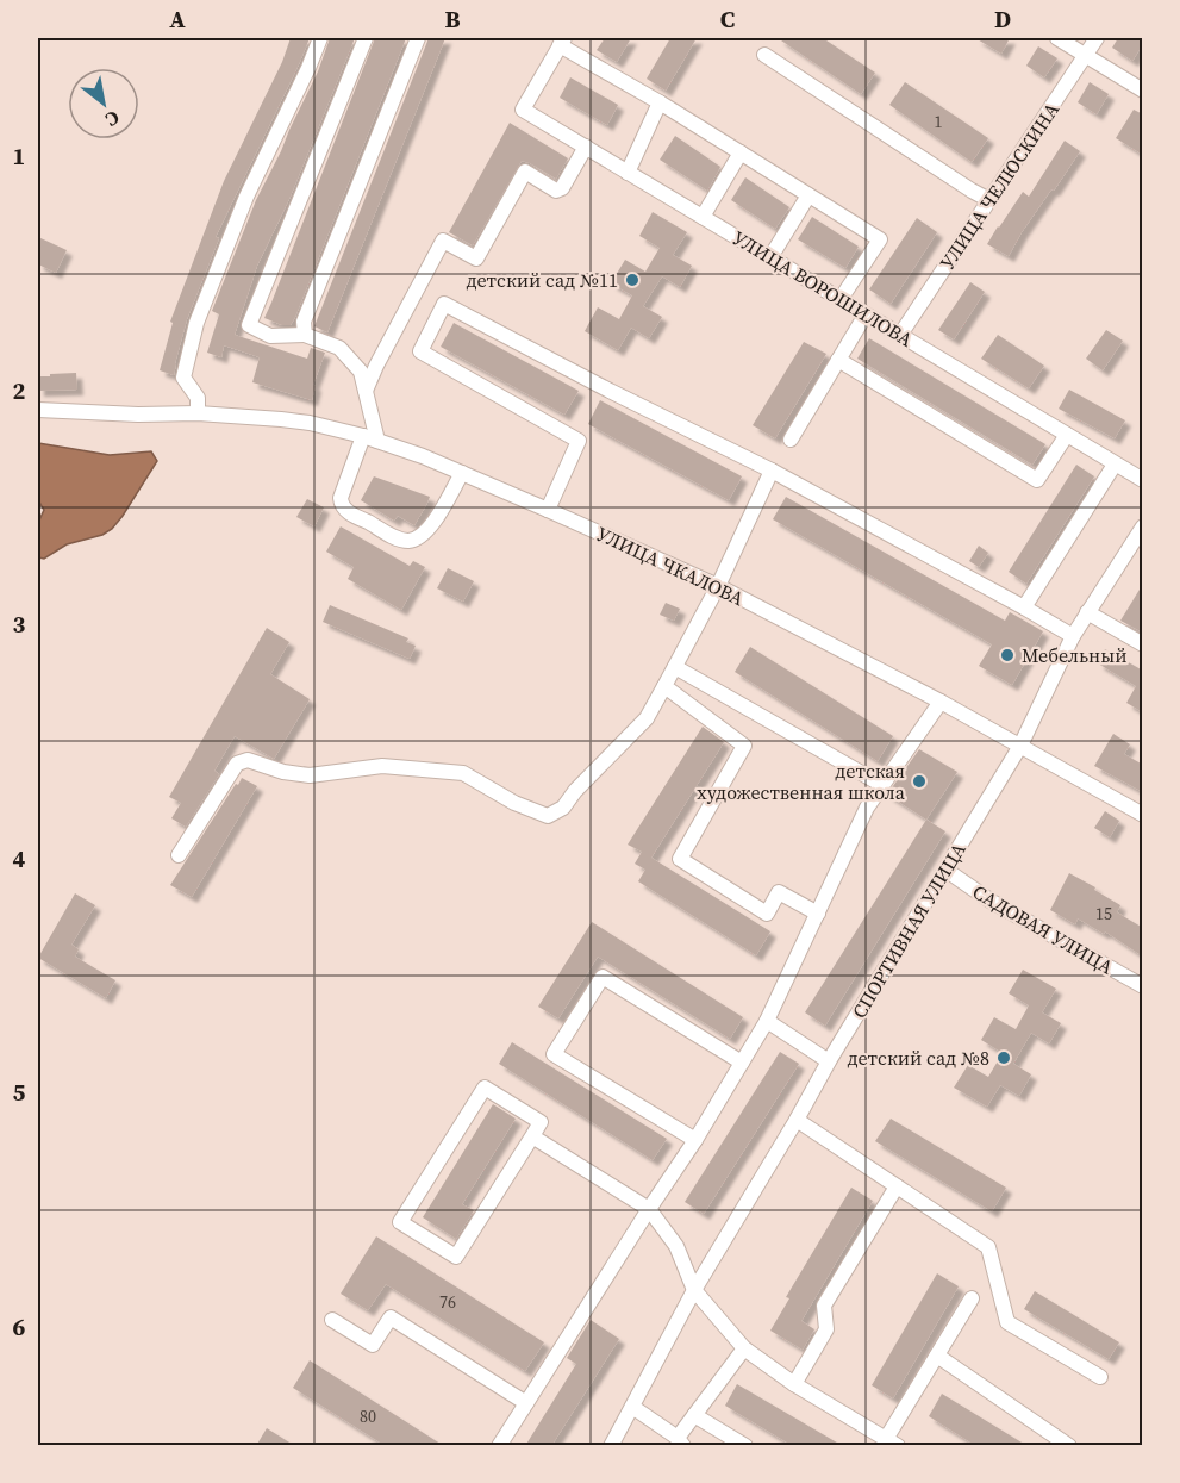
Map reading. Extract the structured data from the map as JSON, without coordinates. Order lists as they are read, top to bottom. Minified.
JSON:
{"streets":{"street":["УЛИЦА ЧЕЛЮСКИНА","УЛИЦА ВОРОШИЛОВА","УЛИЦА ЧКАЛОВА","САДОВАЯ УЛИЦА","СПОРТИВНАЯ УЛИЦА"]},"crossings":[["УЛИЦА ЧЕЛЮСКИНА","УЛИЦА ВОРОШИЛОВА"],["УЛИЦА ЧКАЛОВА","СПОРТИВНАЯ УЛИЦА"],["САДОВАЯ УЛИЦА","СПОРТИВНАЯ УЛИЦА"]],"places":["детский сад №11","Мебельный","детская художественная школа","детский сад №8"],"house_numbers":["1","15","76","80"],"north":"bottom right","grid":{"columns":["A","B","C","D"],"rows":["1","2","3","4","5","6"]}}
